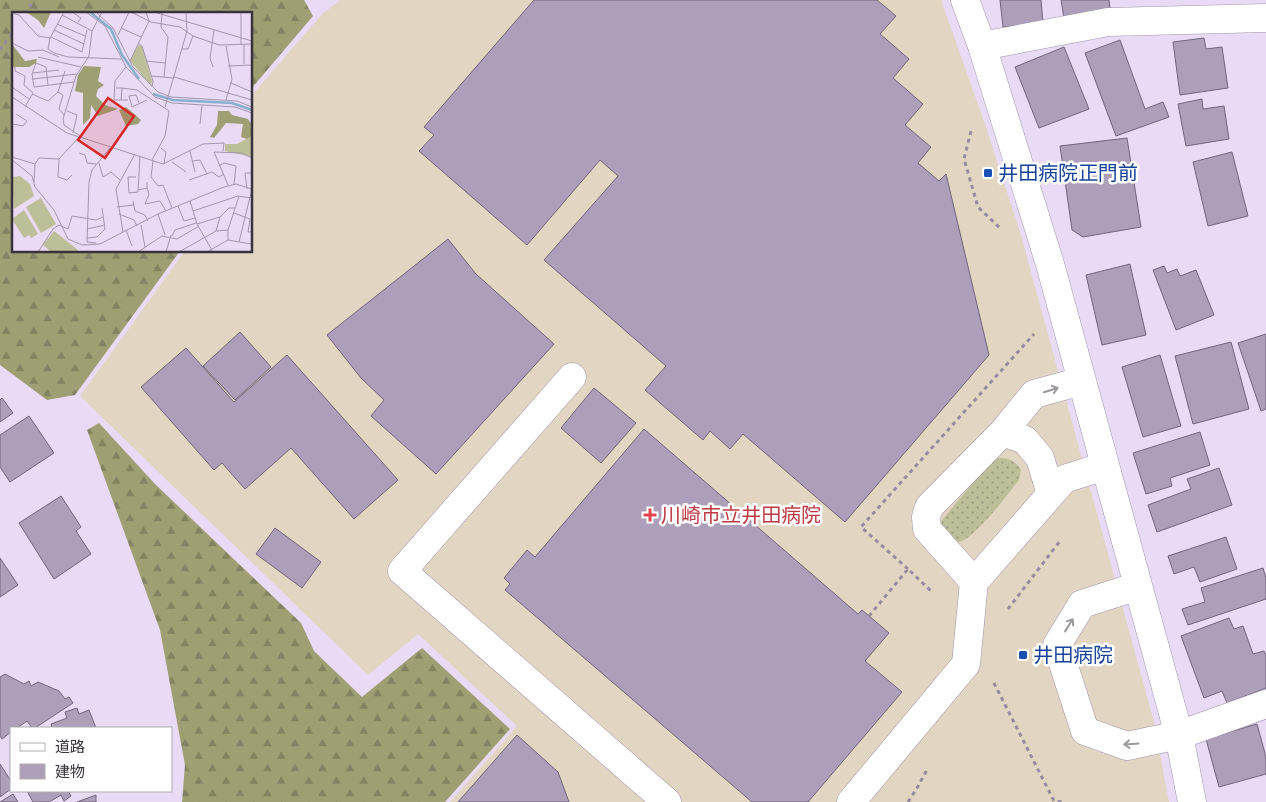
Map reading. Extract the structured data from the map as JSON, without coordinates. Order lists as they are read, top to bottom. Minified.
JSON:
{"places":{"transit":["井田病院正門前","井田病院"],"health":["川崎市立井田病院"]},"legend":["道路","建物"]}
